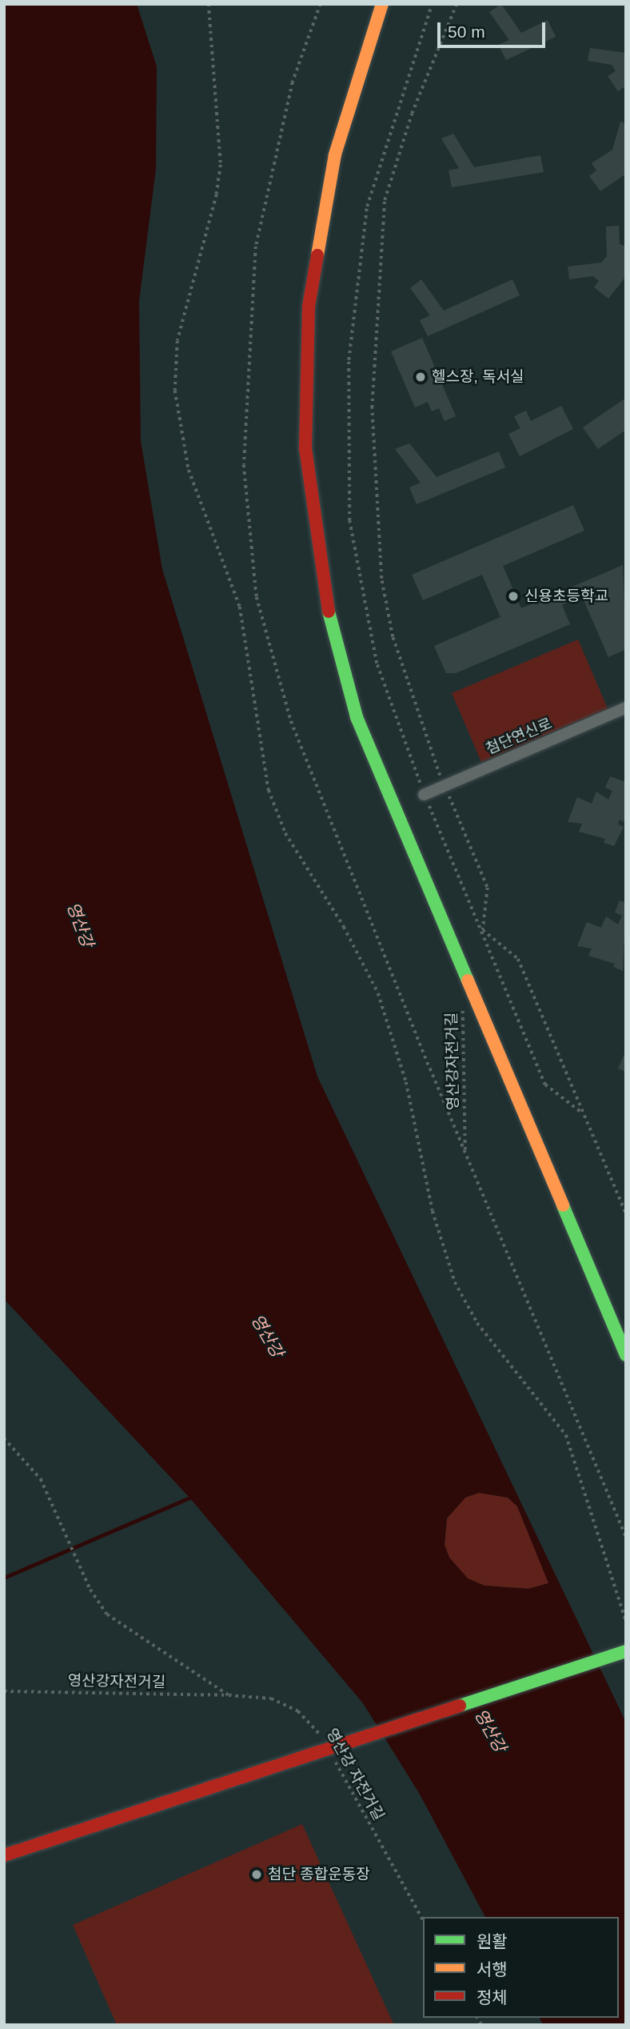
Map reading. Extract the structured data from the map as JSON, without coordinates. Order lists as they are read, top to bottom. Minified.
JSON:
{"streets":{"street":["첨단연신로"],"path":["영산강자전거길","영산강 자전거길"]},"crossings":[["영산강자전거길","영산강 자전거길"]],"water":["영산강"],"places":["헬스장, 독서실","신용초등학교","첨단 종합운동장"],"legend":["원활","서행","정체"],"scale_bar":"50 m"}
